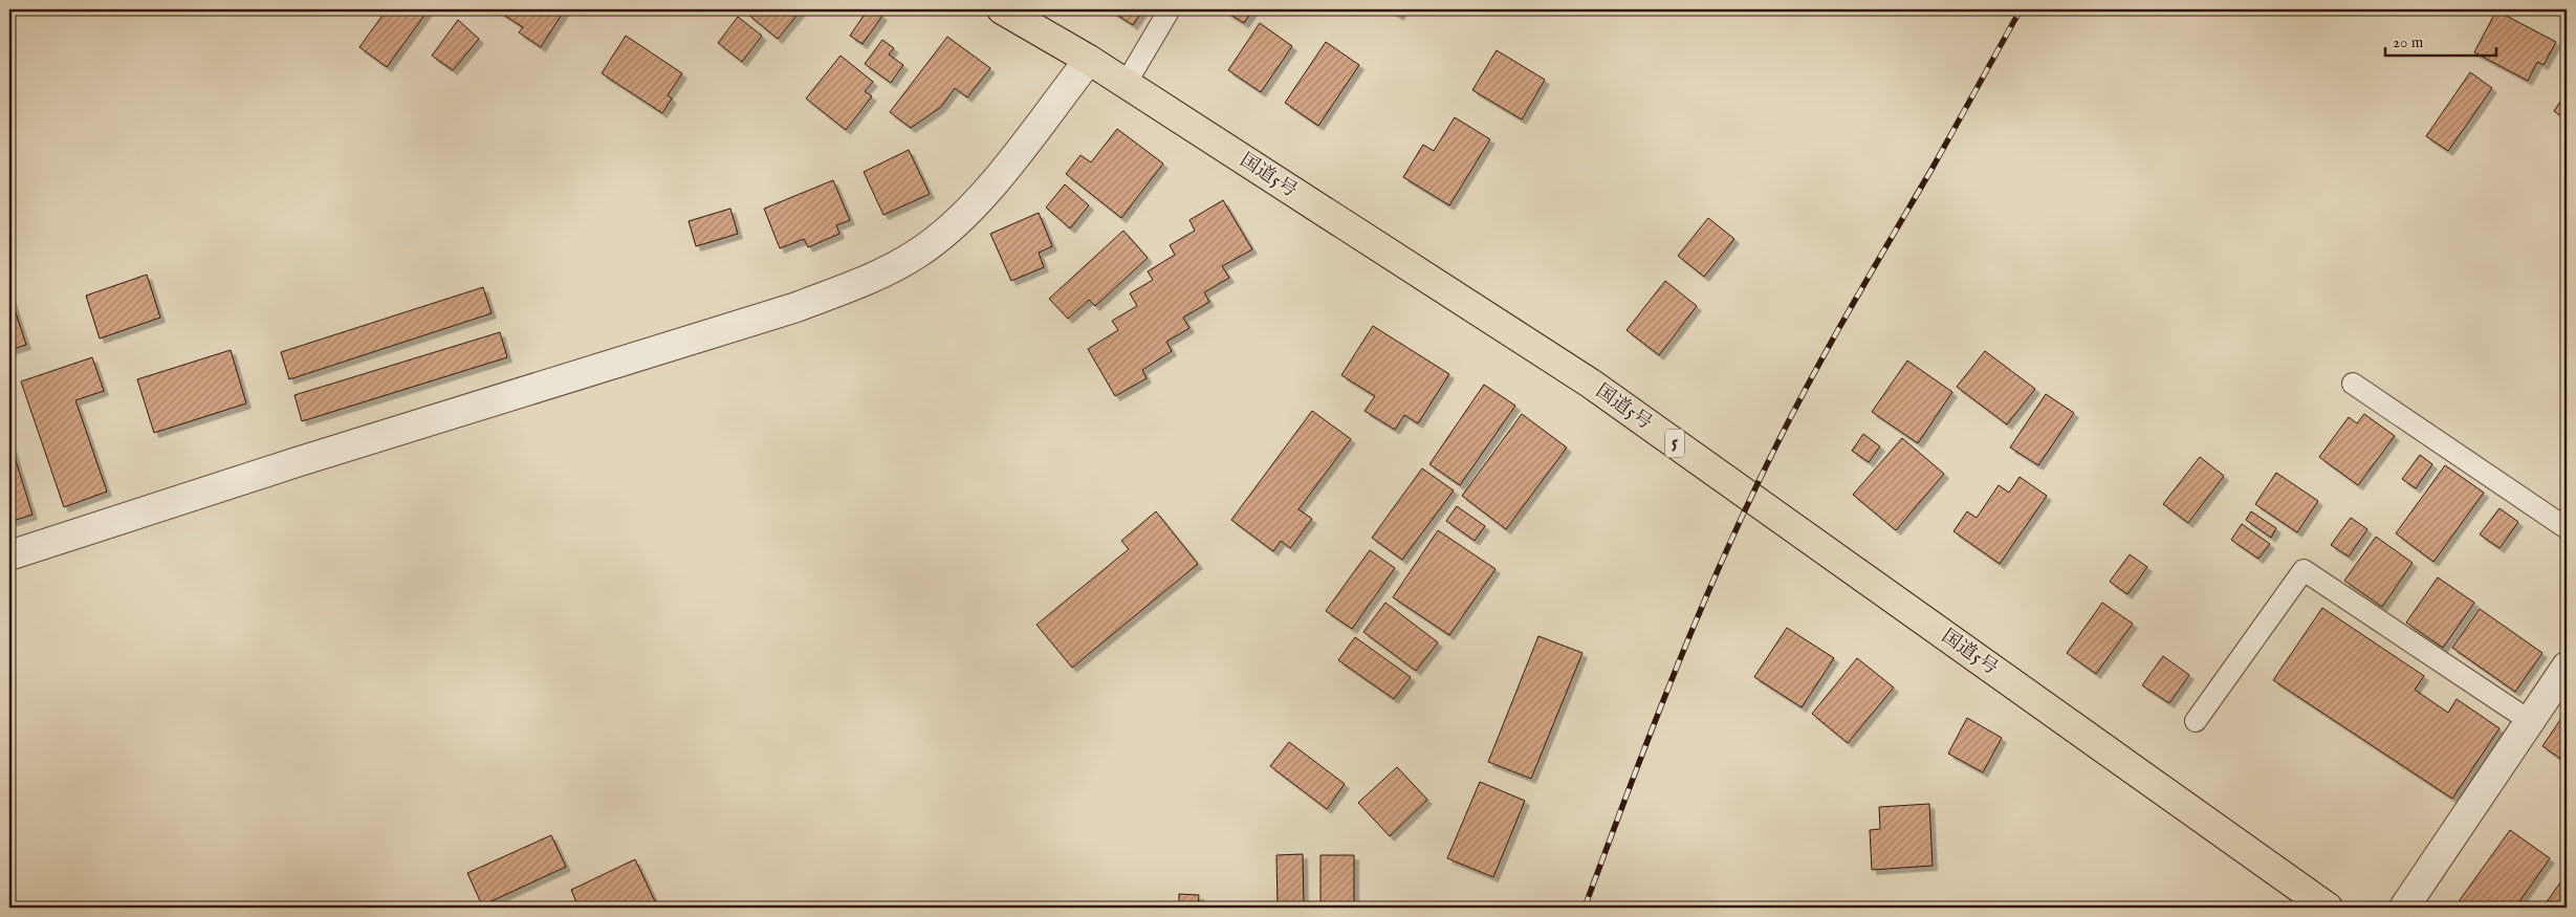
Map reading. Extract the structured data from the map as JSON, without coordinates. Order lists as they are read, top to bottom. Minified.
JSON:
{"streets":{"highway":["国道5号","5"]},"scale_bar":"20 m"}
